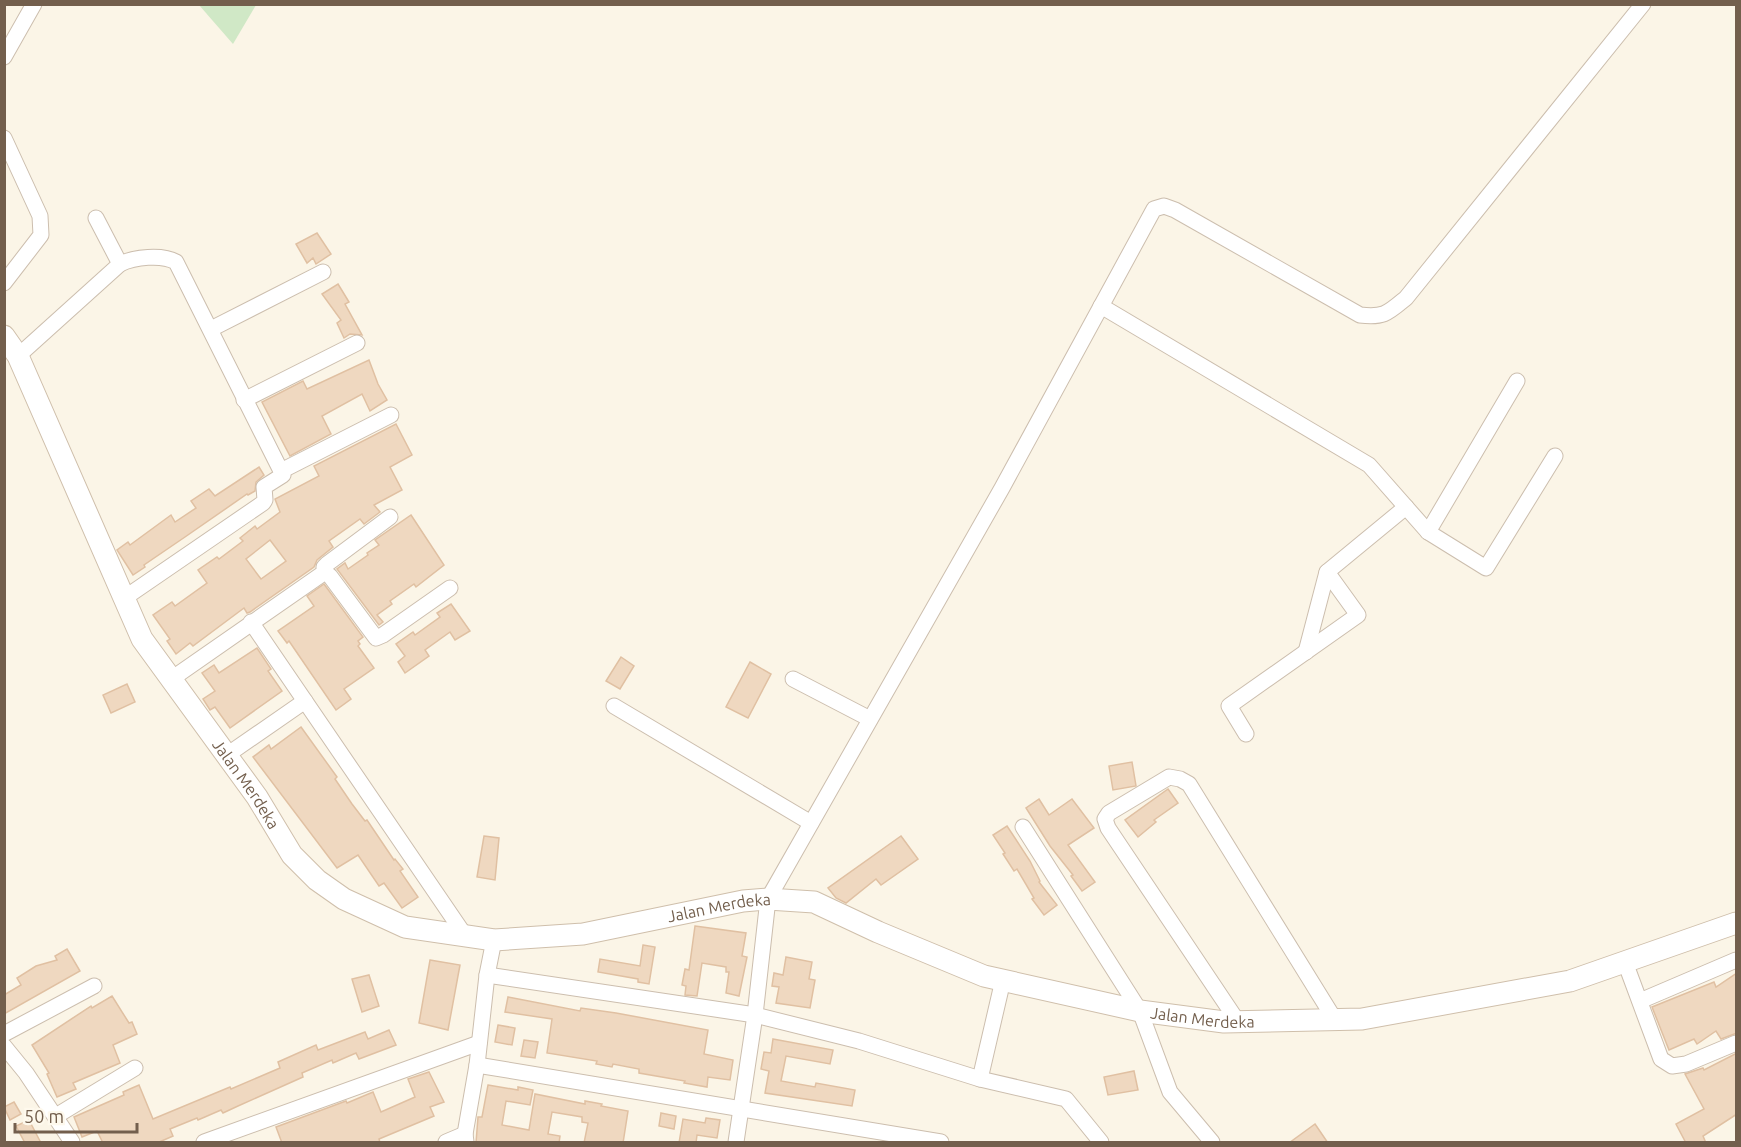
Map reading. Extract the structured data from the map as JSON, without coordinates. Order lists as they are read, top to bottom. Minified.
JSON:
{"streets":{"street":["Jalan Merdeka"]},"scale_bar":"50 m"}
